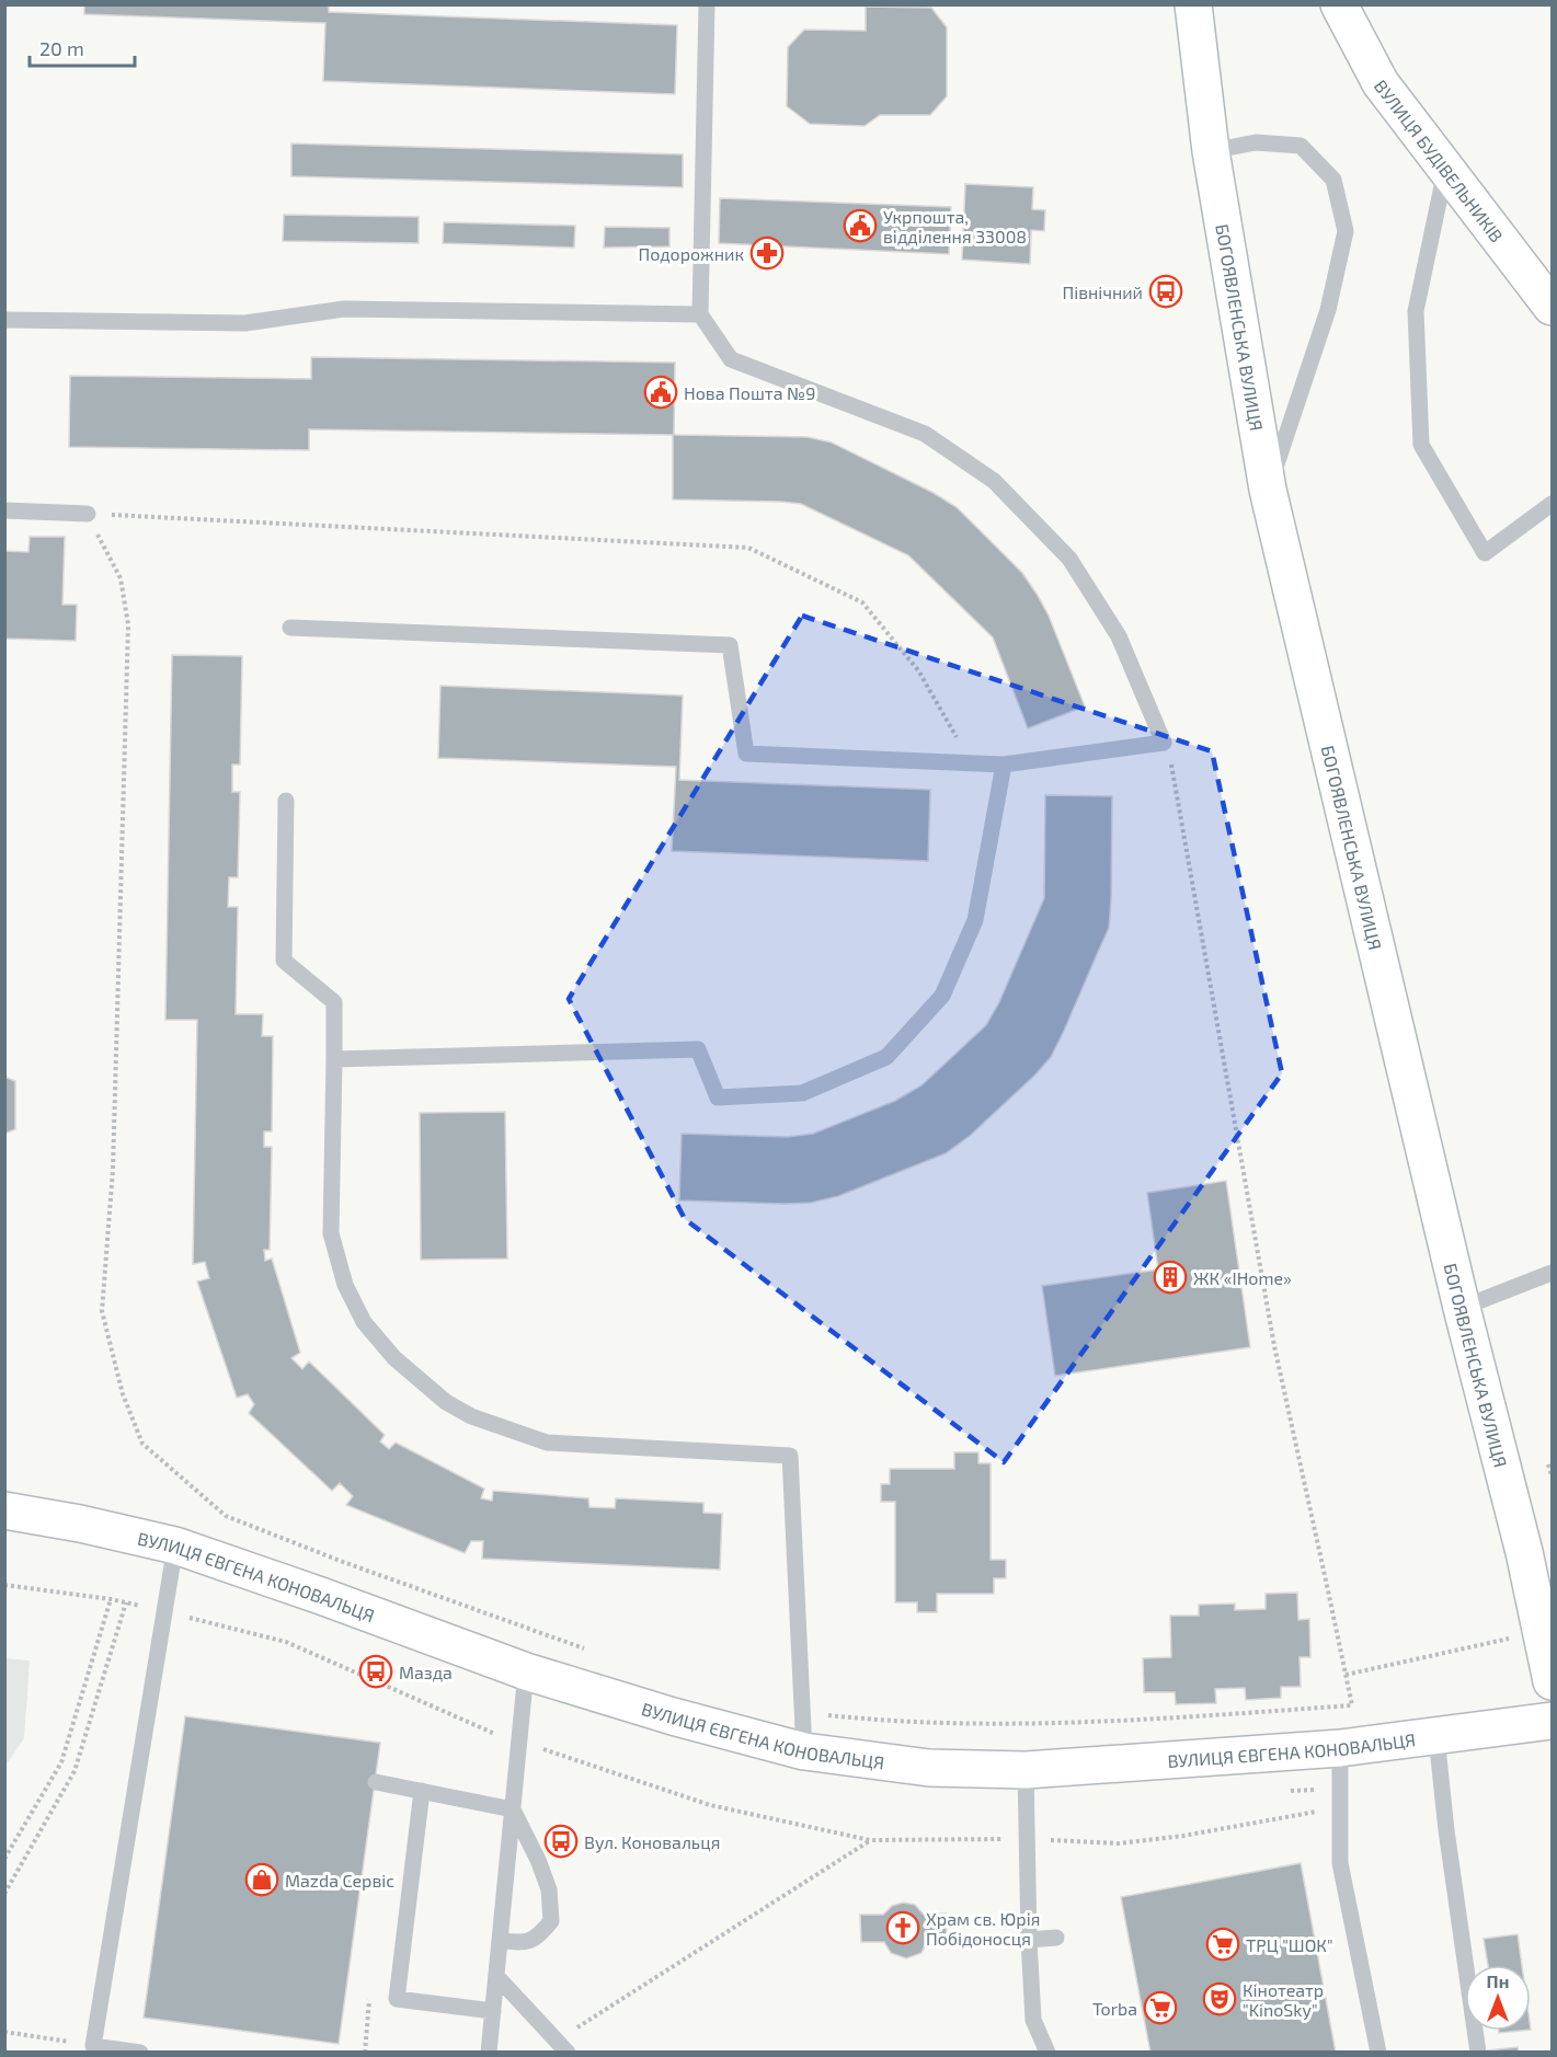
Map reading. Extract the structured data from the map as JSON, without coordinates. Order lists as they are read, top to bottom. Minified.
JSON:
{"streets":{"street":["ВУЛИЦЯ БУДІВЕЛЬНИКІВ","БОГОЯВЛЕНСЬКА ВУЛИЦЯ","ВУЛИЦЯ ЄВГЕНА КОНОВАЛЬЦЯ"]},"places":{"public building":["Укрпошта, відділення 33008","Нова Пошта №9"],"pharmacy":["Подорожник"],"bus stop":["Північний","Мазда","Вул. Коновальця"],"building":["ЖК «IHome»"],"shop":["Mazda Сервіс"],"church":["Храм св. Юрія Побідоносця"],"supermarket":["ТРЦ \"ШОК\"","Torba"],"theatre":["Кінотеатр \"KinoSky\""]},"scale_bar":"20 m","north":"top"}
